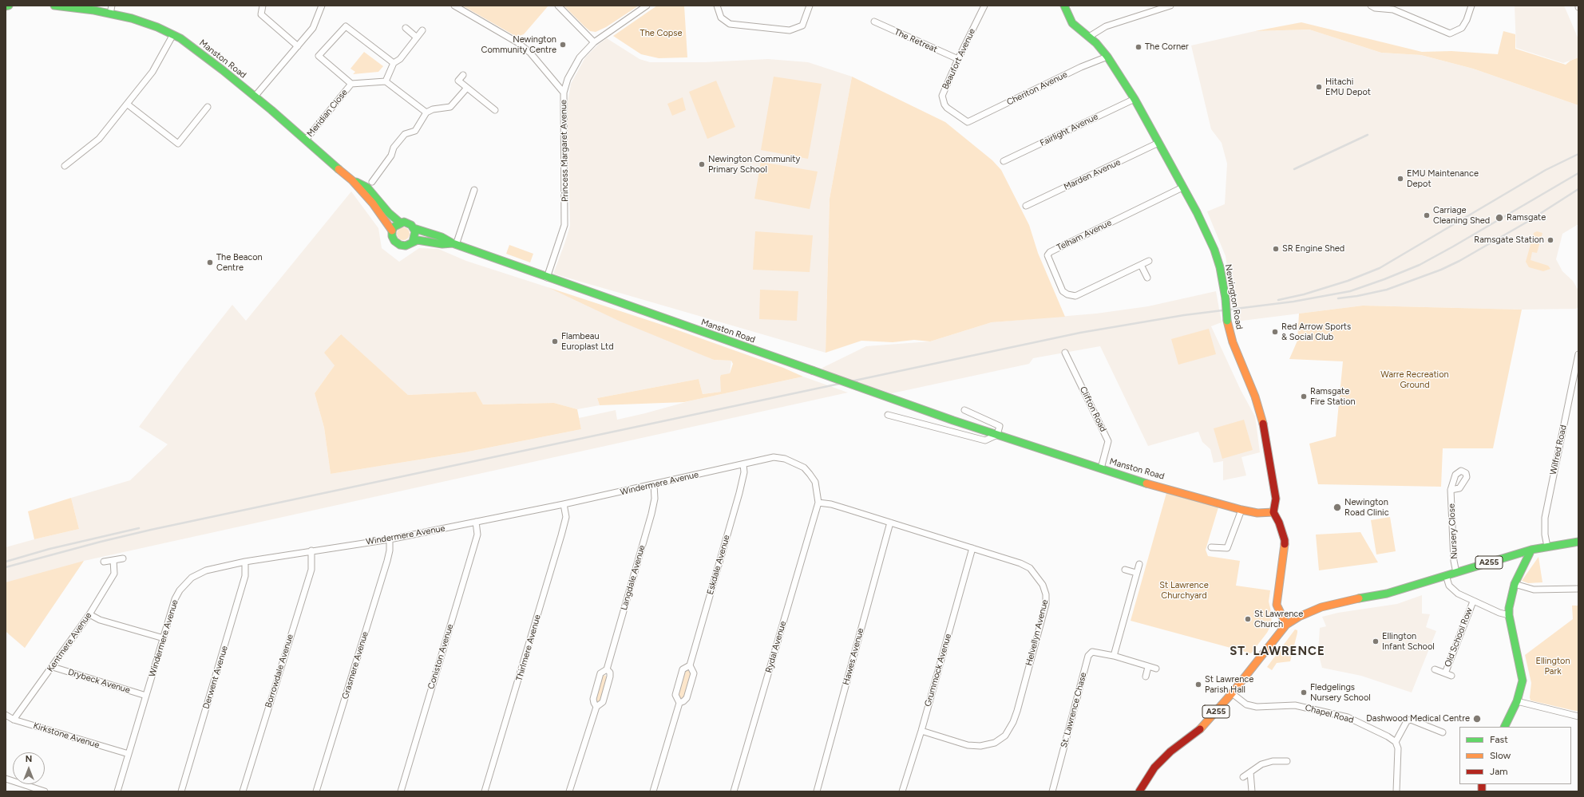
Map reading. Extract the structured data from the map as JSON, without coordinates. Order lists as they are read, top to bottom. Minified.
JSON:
{"streets":{"main road":["Manston Road","Newington Road","A255"],"street":["The Retreat","Beaufort Avenue","Cheriton Avenue","Meridian Close","Fairlight Avenue","Princess Margaret Avenue","Marden Avenue","Telham Avenue","Clifton Road","Wilfred Road","Windermere Avenue","Nursery Close","Eskdale Avenue","Langdale Avenue","Helvellyn Avenue","Old School Row","Kentmere Avenue","Rydal Avenue","Thirlmere Avenue","Coniston Avenue","Hawes Avenue","Grasmere Avenue","Grummock Avenue","Borrowdale Avenue","Derwent Avenue","Drybeck Avenue","St. Lawrence Chase","Chapel Road","Kirkstone Avenue"]},"crossings":[["The Retreat","Beaufort Avenue"],["Manston Road","Meridian Close"],["Manston Road","Princess Margaret Avenue"],["Manston Road","Newington Road"],["Manston Road","Clifton Road"],["Beaufort Avenue","Cheriton Avenue"],["Cheriton Avenue","Newington Road"],["Fairlight Avenue","Newington Road"],["Marden Avenue","Newington Road"],["Telham Avenue","Newington Road"],["Newington Road","A255"],["Wilfred Road","A255"],["Windermere Avenue","Eskdale Avenue"],["Windermere Avenue","Langdale Avenue"],["Windermere Avenue","Helvellyn Avenue"],["Windermere Avenue","Rydal Avenue"],["Windermere Avenue","Thirlmere Avenue"],["Windermere Avenue","Coniston Avenue"],["Windermere Avenue","Grasmere Avenue"],["Windermere Avenue","Borrowdale Avenue"],["Windermere Avenue","Derwent Avenue"],["Windermere Avenue","Drybeck Avenue"],["Windermere Avenue","Kirkstone Avenue"],["Nursery Close","A255"],["A255","Chapel Road"],["Helvellyn Avenue","Rydal Avenue"],["Helvellyn Avenue","Hawes Avenue"],["Helvellyn Avenue","Grummock Avenue"],["Kentmere Avenue","Drybeck Avenue"],["Kentmere Avenue","Kirkstone Avenue"]],"districts":["ST. LAWRENCE"],"parks":["The Copse","Warre Recreation Ground","St Lawrence Churchyard","Ellington Park"],"places":["Newington Community Centre","The Corner","Hitachi EMU Depot","Newington Community Primary School","EMU Maintenance Depot","Carriage Cleaning Shed","Ramsgate","Ramsgate Station","SR Engine Shed","The Beacon Centre","Red Arrow Sports & Social Club","Flambeau Europlast Ltd","Ramsgate Fire Station","Newington Road Clinic","St Lawrence Church","Ellington Infant School","St Lawrence Parish Hall","Fledgelings Nursery School","Dashwood Medical Centre"],"legend":["Fast","Slow","Jam"],"north":"top"}
